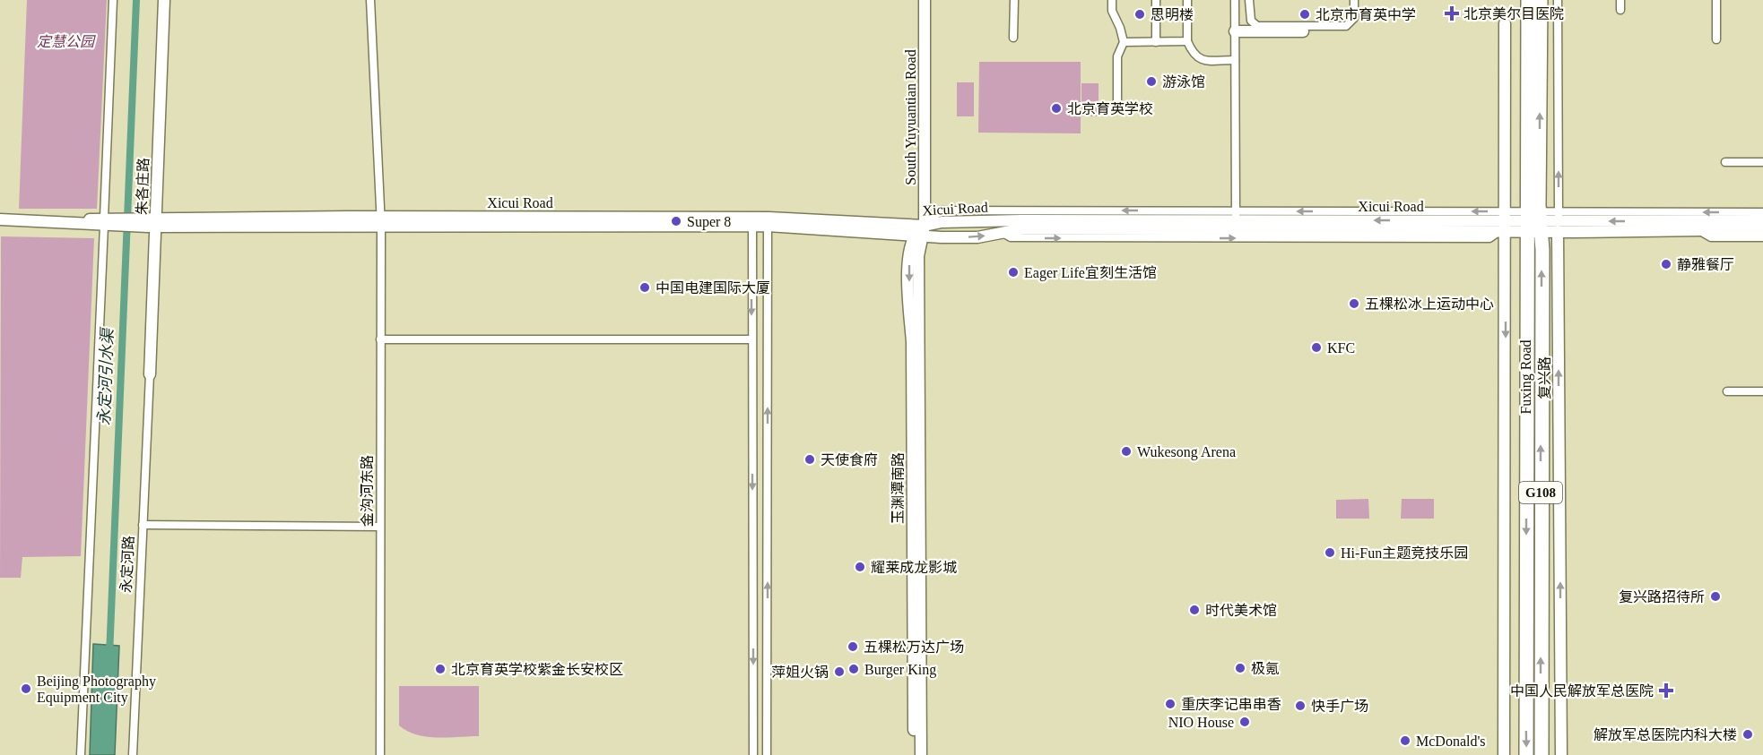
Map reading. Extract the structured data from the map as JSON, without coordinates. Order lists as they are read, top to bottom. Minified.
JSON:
{"streets":{"highway":["Fuxing Road","G108"],"street":["South Yuyuantian Road","朱各庄路","Xicui Road","复兴路","玉渊潭南路","金沟河东路","永定河路"]},"crossings":[["South Yuyuantian Road","Xicui Road"],["South Yuyuantian Road","玉渊潭南路"],["朱各庄路","Xicui Road"],["朱各庄路","永定河路"],["Xicui Road","Fuxing Road"],["Xicui Road","复兴路"],["Xicui Road","玉渊潭南路"],["Xicui Road","金沟河东路"]],"water":["永定河引水渠"],"parks":["定慧公园"],"places":{"health":["北京美尔目医院","中国人民解放军总医院"],"other":["思明楼","北京市育英中学","游泳馆","北京育英学校","Super 8","静雅餐厅","Eager Life宜刻生活馆","中国电建国际大厦","五棵松冰上运动中心","KFC","Wukesong Arena","天使食府","Hi-Fun主题竞技乐园","耀莱成龙影城","复兴路招待所","时代美术馆","五棵松万达广场","极氪","北京育英学校紫金长安校区","Burger King","萍姐火锅","Beijing Photography Equipment City","重庆李记串串香","快手广场","NIO House","解放军总医院内科大楼","McDonald's"]}}
